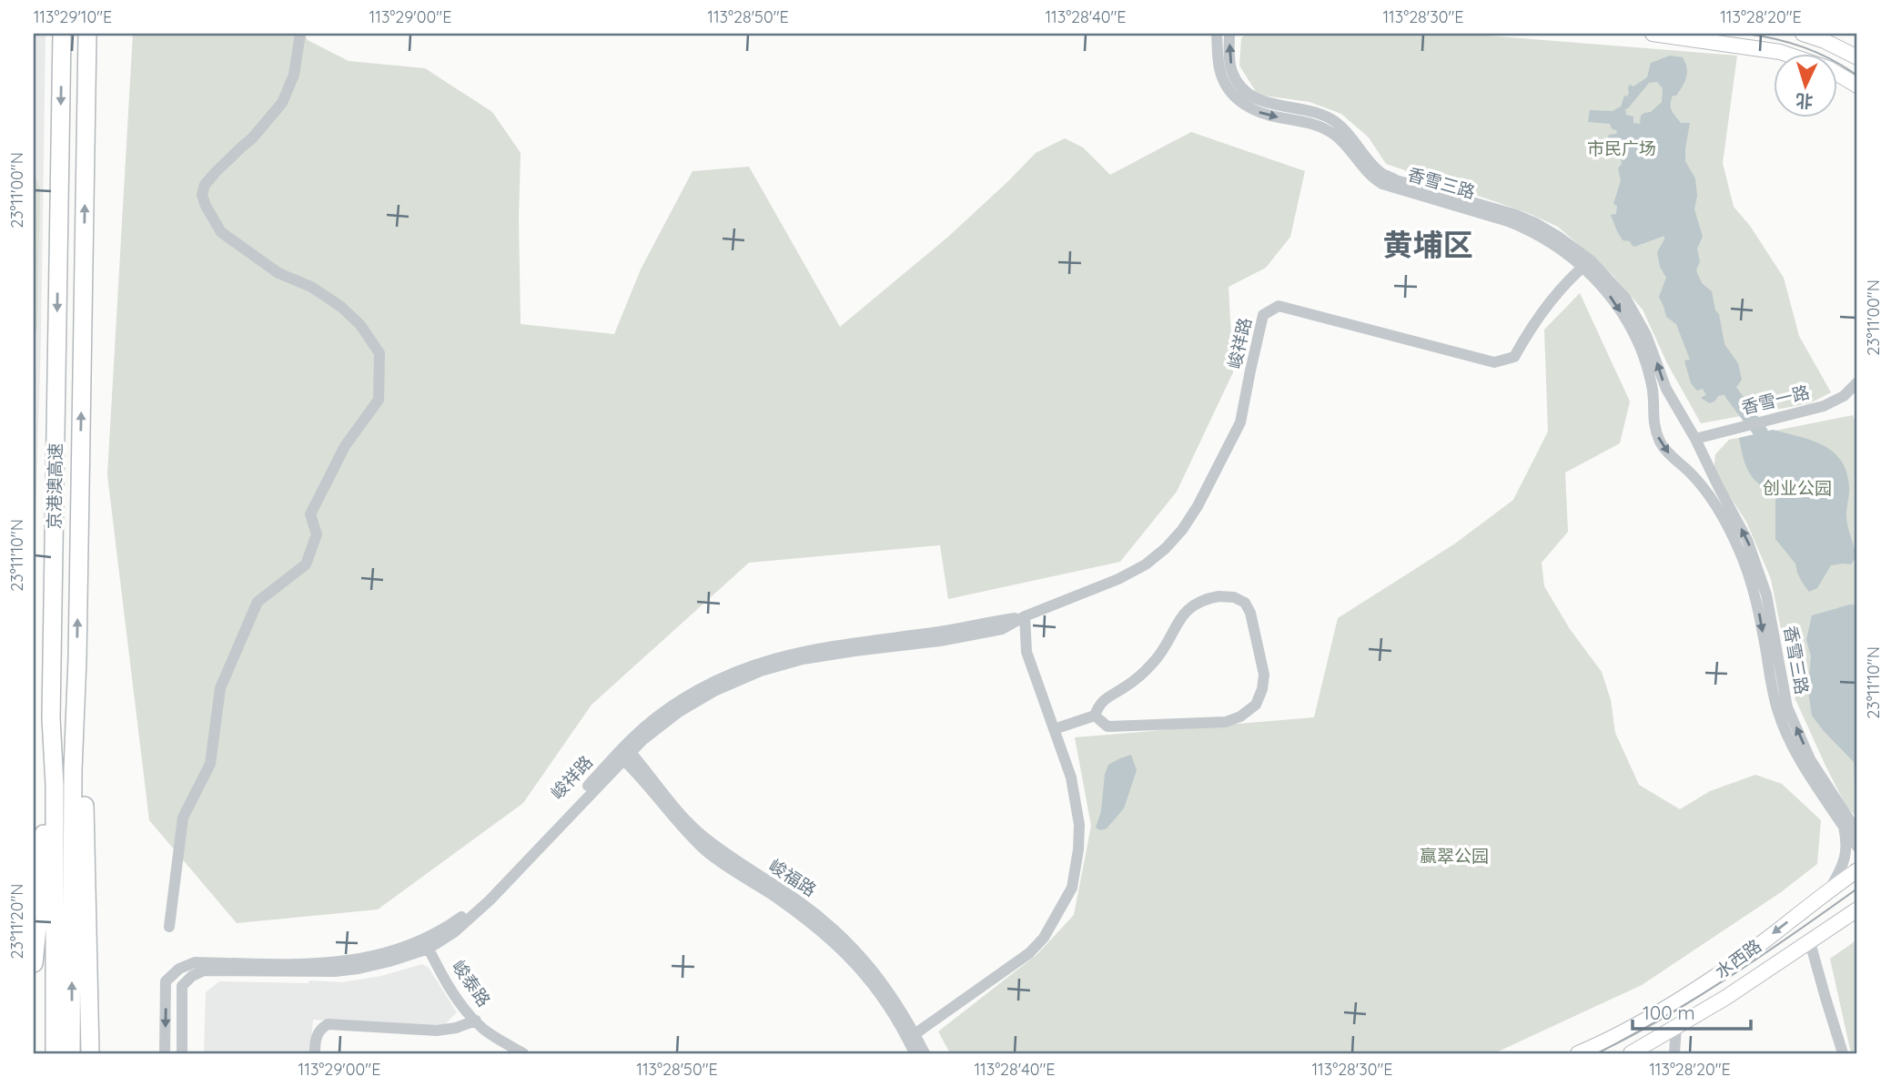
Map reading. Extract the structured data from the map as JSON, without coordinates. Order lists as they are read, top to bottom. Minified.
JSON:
{"streets":{"highway":["京港澳高速"],"main road":["水西路"],"street":["香雪三路","峻祥路","香雪一路","峻福路","峻泰路"]},"crossings":[["香雪三路","峻祥路"],["香雪三路","香雪一路"],["峻祥路","峻福路"],["峻祥路","峻泰路"]],"districts":["黄埔区"],"parks":["市民广场","创业公园","赢翠公园"],"scale_bar":"100 m","north":"bottom","coordinates":["113°29'10\"E","113°29'00\"E","113°28'50\"E","113°28'40\"E","113°28'30\"E","113°28'20\"E","23°11'00\"N","23°11'10\"N","23°11'20\"N"]}
